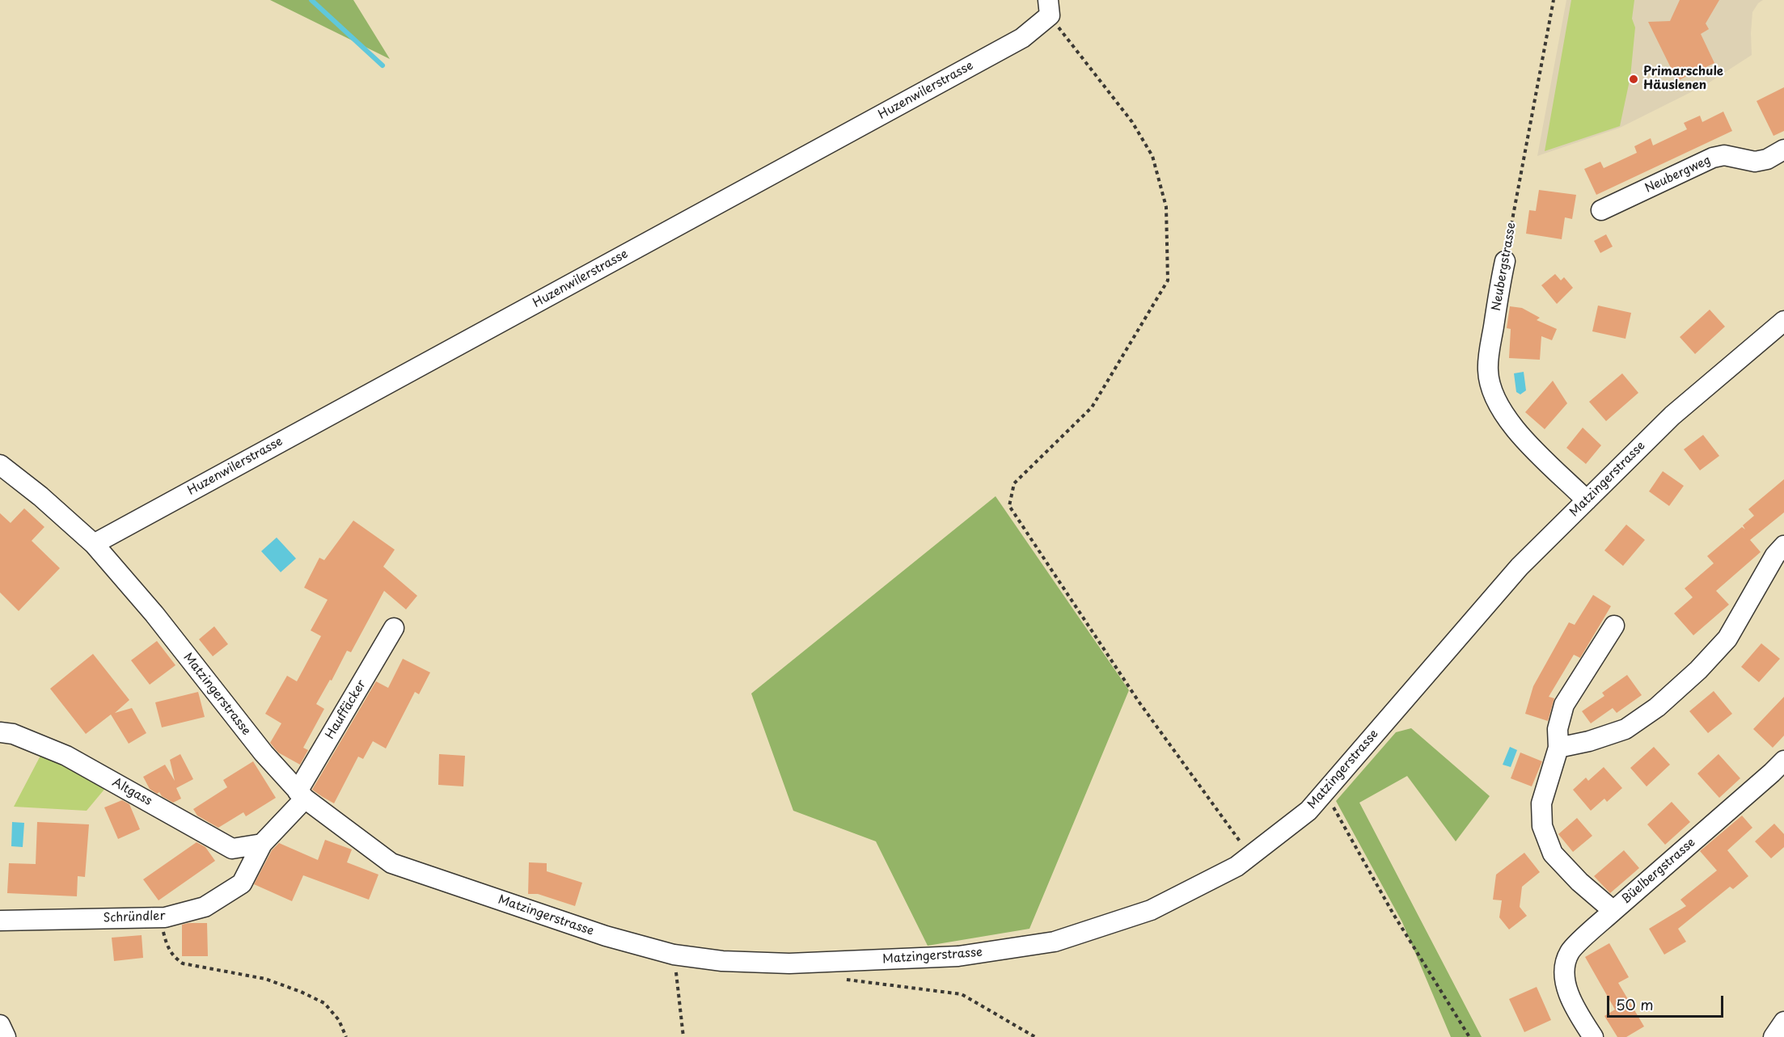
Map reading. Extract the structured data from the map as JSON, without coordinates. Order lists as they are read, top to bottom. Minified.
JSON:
{"streets":{"street":["Huzenwilerstrasse","Neubergweg","Neubergstrasse","Matzingerstrasse","Hauffäcker","Altgass","Büelbergstrasse","Schründler"]},"crossings":[["Huzenwilerstrasse","Matzingerstrasse"],["Neubergstrasse","Matzingerstrasse"],["Matzingerstrasse","Hauffäcker"],["Matzingerstrasse","Schründler"],["Hauffäcker","Schründler"],["Altgass","Schründler"]],"places":["Primarschule Häuslenen"],"scale_bar":"50 m"}
